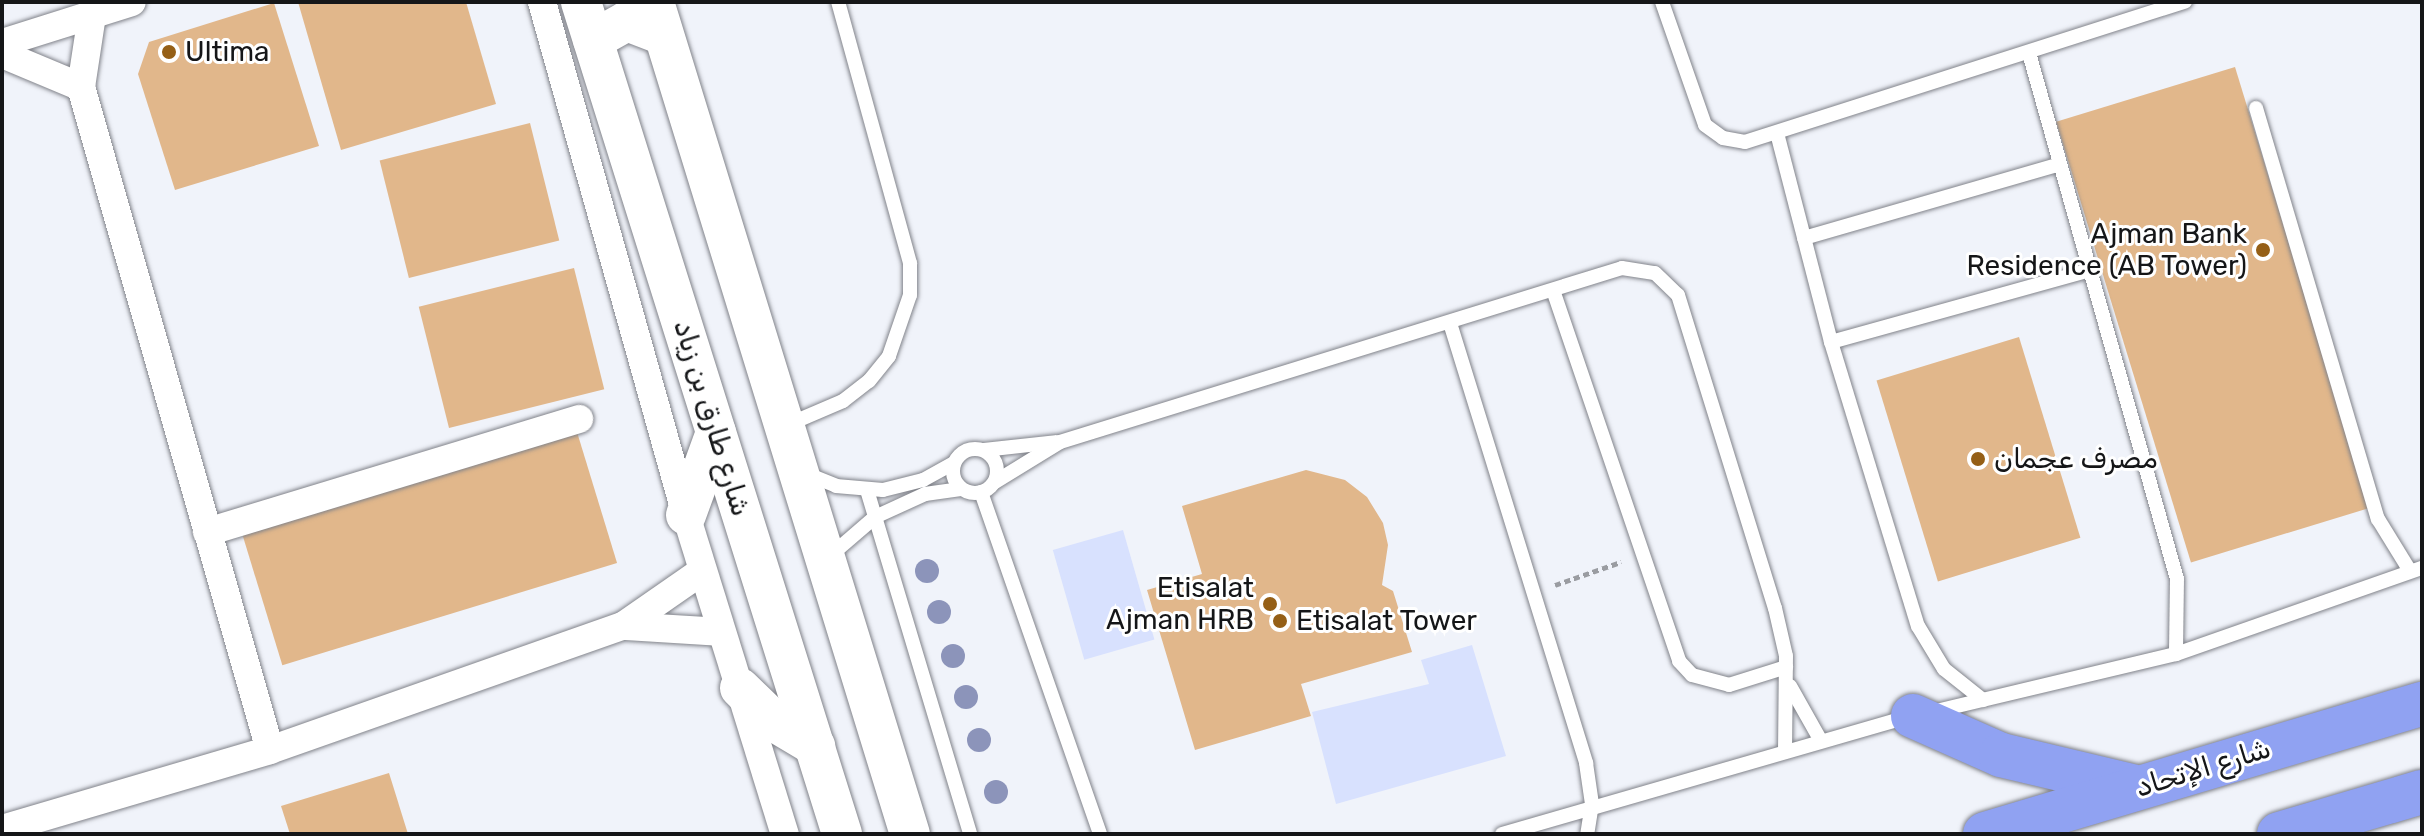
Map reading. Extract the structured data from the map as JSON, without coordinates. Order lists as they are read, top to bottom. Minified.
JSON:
{"streets":{"highway":["شارع الإتحاد"],"main road":["شارع طارق بن زياد"]},"places":["Ultima","Ajman Bank Residence (AB Tower)","مصرف عجمان","Etisalat Ajman HRB","Etisalat Tower"]}
